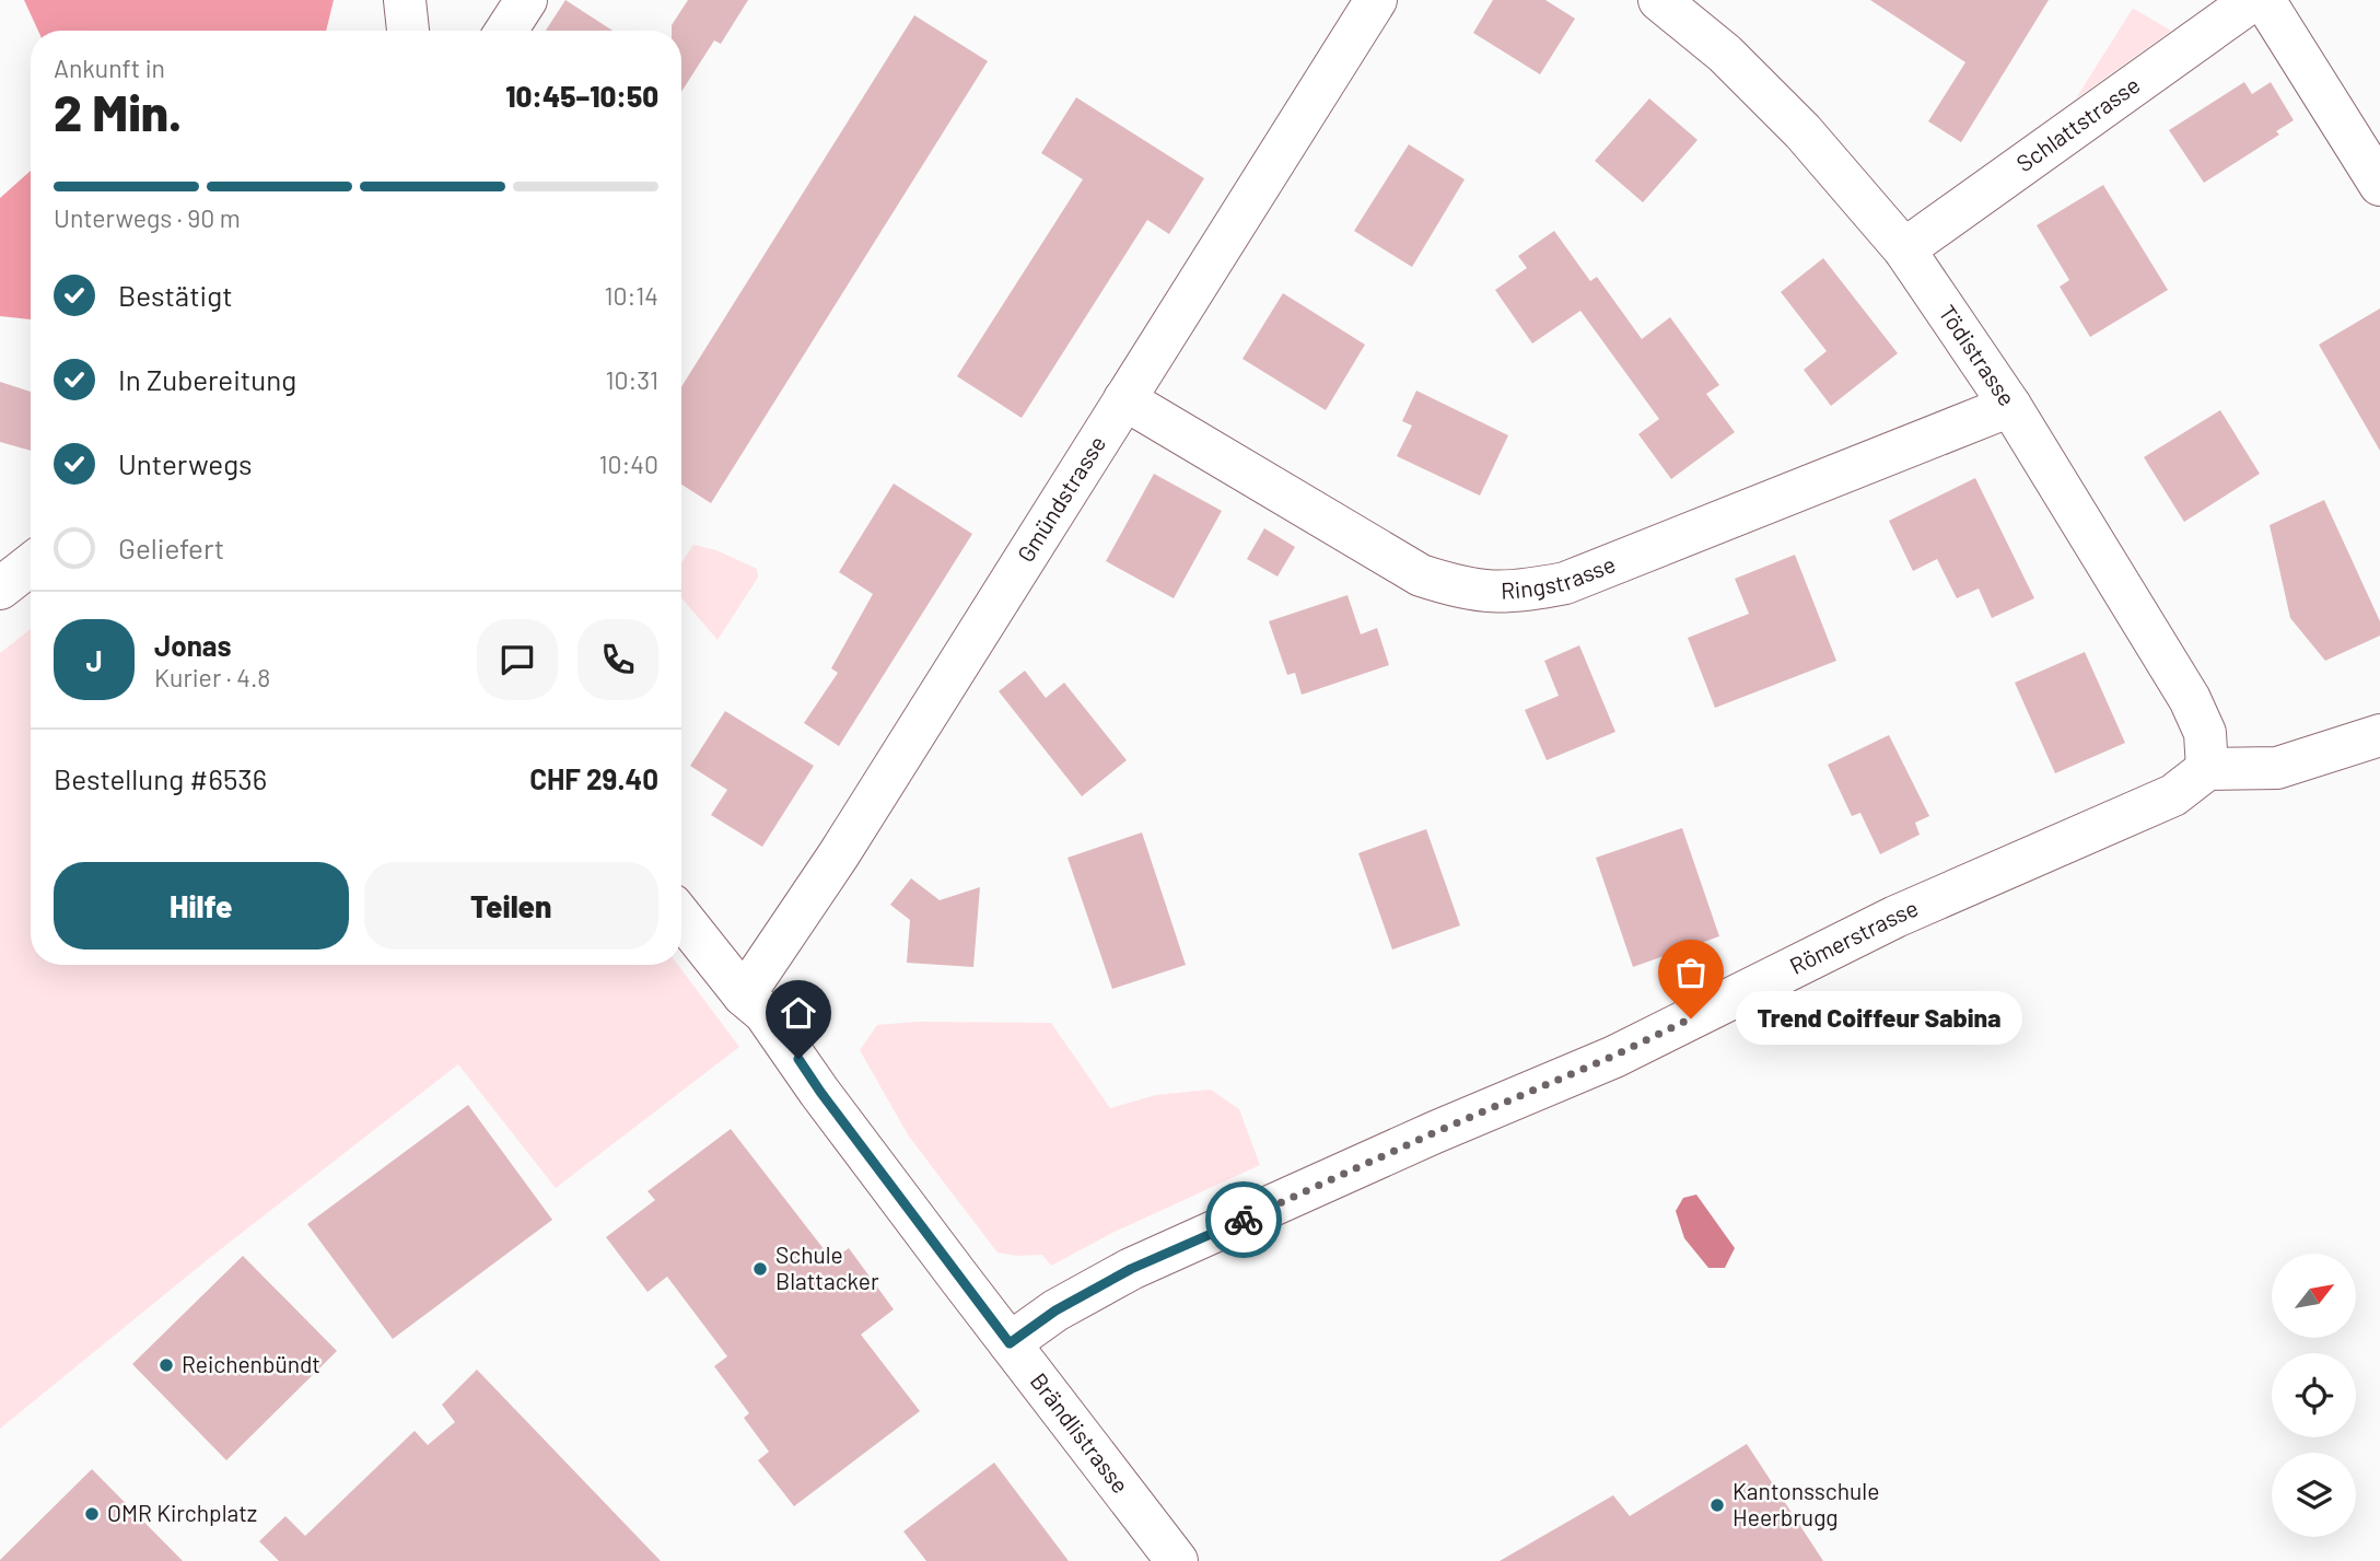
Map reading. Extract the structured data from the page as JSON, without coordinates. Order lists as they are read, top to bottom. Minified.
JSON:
{"streets":{"street":["Schlattstrasse","Tödistrasse","Gmündstrasse","Ringstrasse","Römerstrasse","Brändlistrasse"]},"crossings":[["Schlattstrasse","Tödistrasse"],["Tödistrasse","Ringstrasse"],["Tödistrasse","Römerstrasse"],["Gmündstrasse","Ringstrasse"],["Gmündstrasse","Brändlistrasse"],["Römerstrasse","Brändlistrasse"]],"places":["Trend Coiffeur Sabina","Schule Blattacker","Reichenbündt","Kantonsschule Heerbrugg","OMR Kirchplatz"],"north":"top right","page":{"heading":["2 Min.","Ankunft in","10:45–10:50"],"panel":["Jonas","Kurier · 4.8","Bestellung #6536","CHF 29.40"],"bar":"Unterwegs · 90 m","list":[["Bestätigt","10:14"],["In Zubereitung","10:31"],["Unterwegs","10:40"],"Geliefert"],"round":"J","buttons":["Hilfe","Teilen"],"bubble":"Trend Coiffeur Sabina"}}
